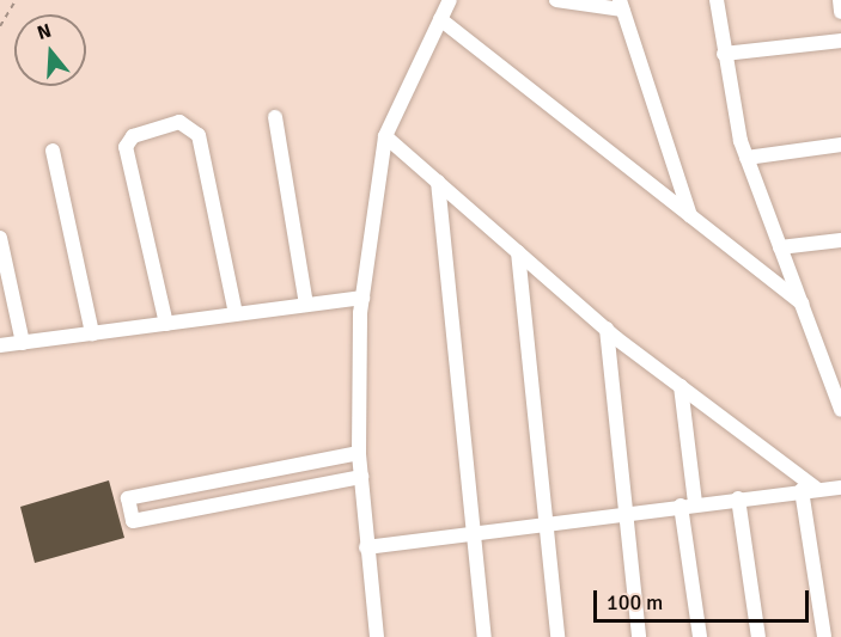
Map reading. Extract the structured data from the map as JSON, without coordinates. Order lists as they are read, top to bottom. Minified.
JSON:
{"scale_bar":"100 m","north":"top"}
